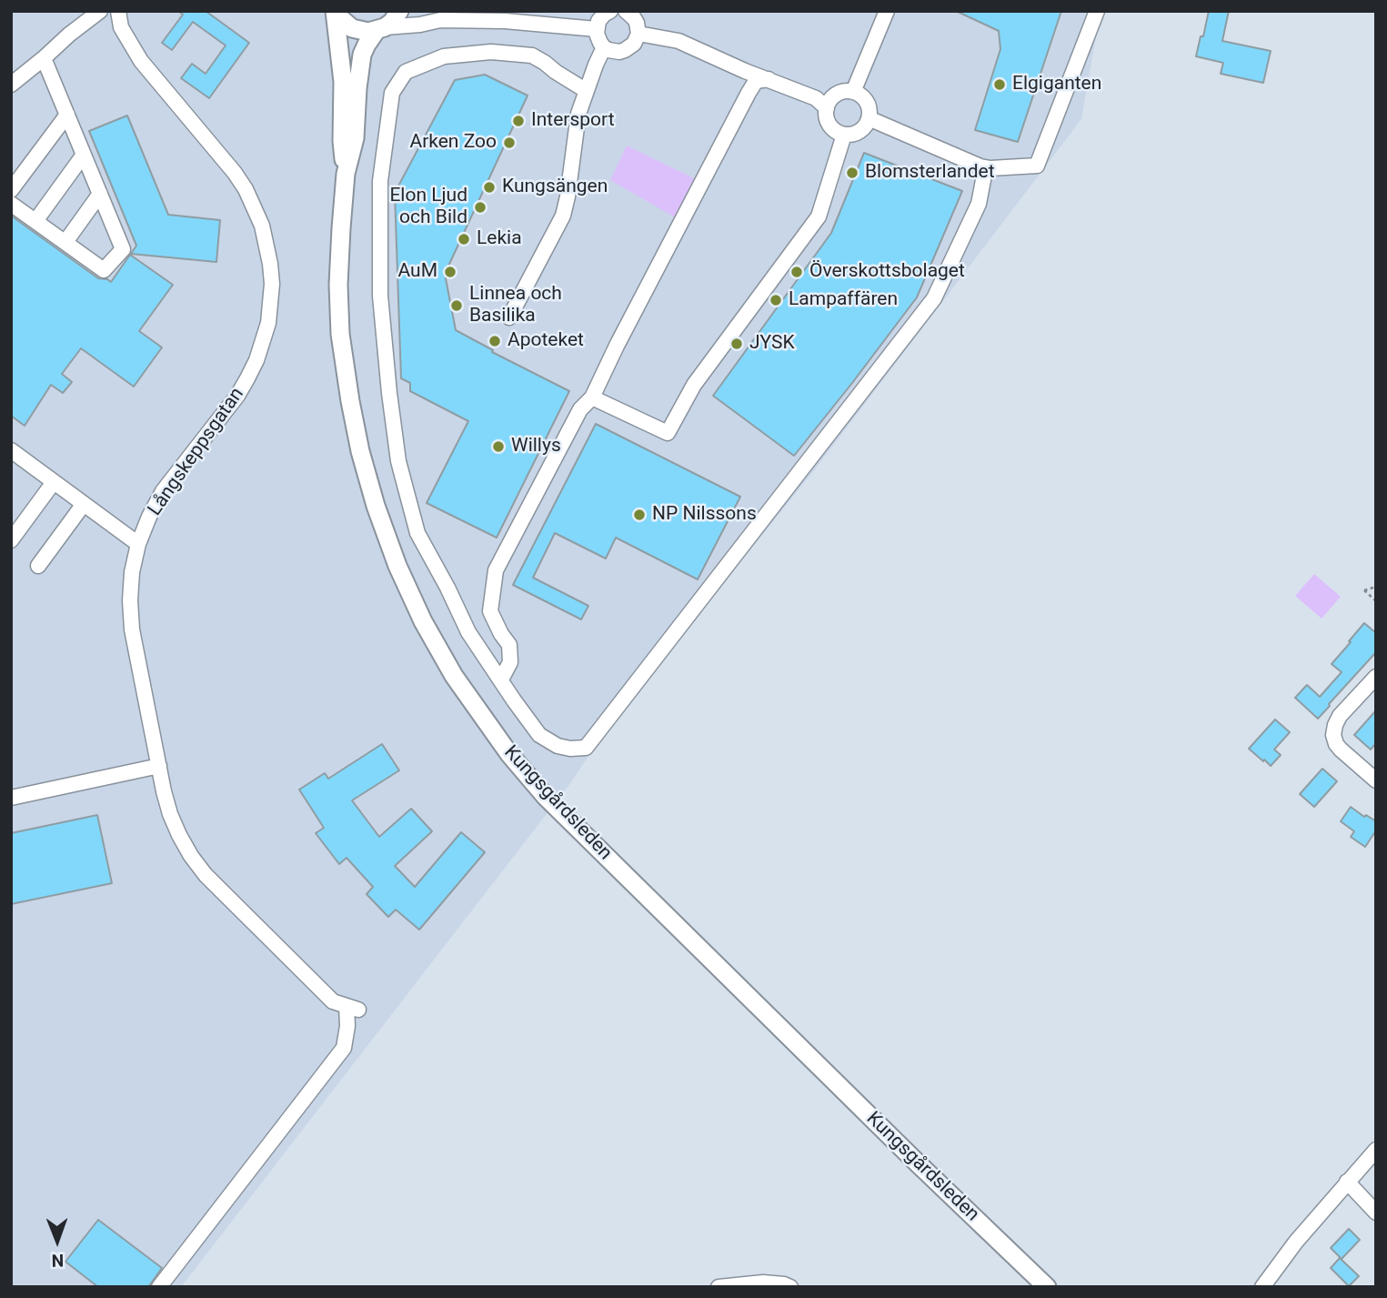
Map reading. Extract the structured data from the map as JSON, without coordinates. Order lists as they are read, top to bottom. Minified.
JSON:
{"streets":{"main road":["Kungsgårdsleden"],"street":["Långskeppsgatan"]},"places":["Elgiganten","Intersport","Arken Zoo","Blomsterlandet","Kungsängen","Elon Ljud och Bild","Lekia","AuM","Överskottsbolaget","Lampaffären","Linnea och Basilika","Apoteket","JYSK","Willys","NP Nilssons"],"north":"bottom"}
